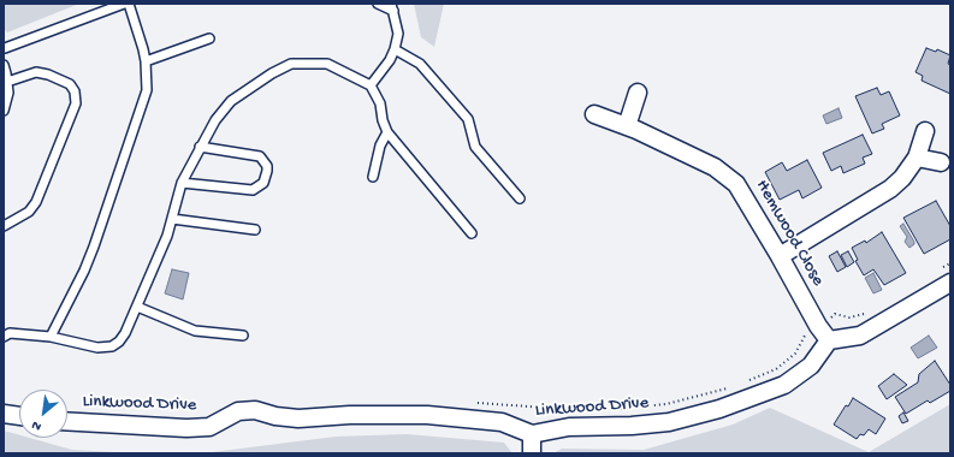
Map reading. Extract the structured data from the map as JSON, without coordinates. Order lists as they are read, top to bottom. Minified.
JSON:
{"streets":{"street":["Hemwood Close","Linkwood Drive"]},"crossings":[["Hemwood Close","Linkwood Drive"]],"north":"bottom left"}
